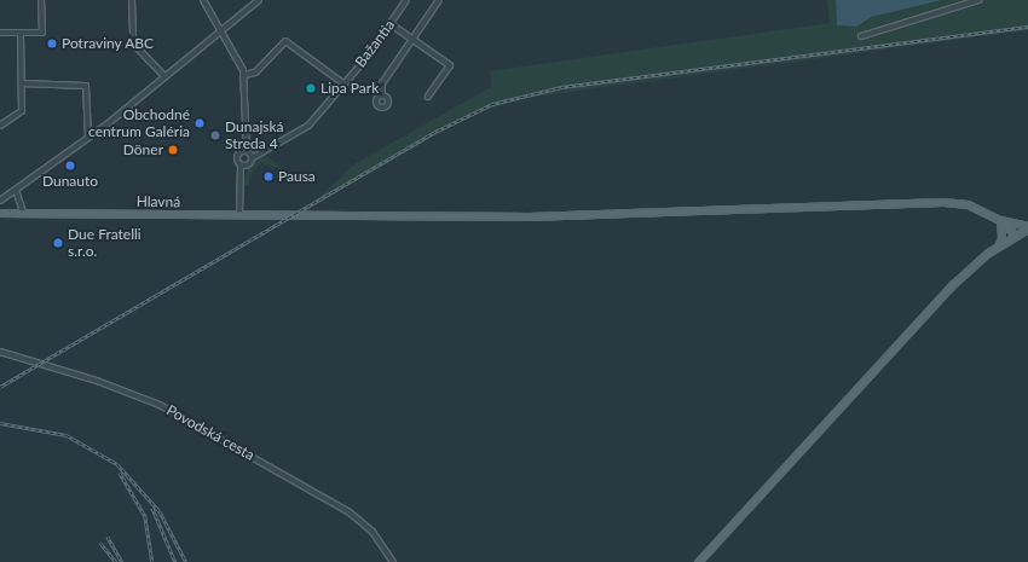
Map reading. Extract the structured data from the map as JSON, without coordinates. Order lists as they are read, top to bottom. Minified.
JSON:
{"streets":{"main road":["Hlavná"],"street":["Bažantia","Povodská cesta"]},"places":["Potraviny ABC","Lipa Park","Obchodné centrum Galéria","Dunajská Streda 4","Döner","Dunauto","Pausa","Due Fratelli s.r.o."]}
